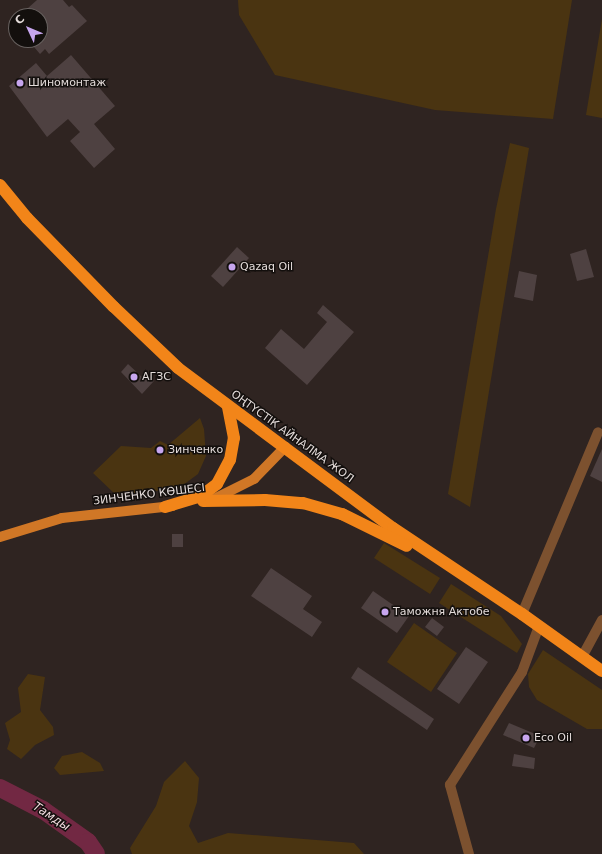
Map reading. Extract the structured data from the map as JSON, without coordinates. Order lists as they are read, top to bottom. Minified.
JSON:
{"streets":{"highway":["ОҢТҮСТІК АЙНАЛМА ЖОЛ"],"main road":["ЗИНЧЕНКО КӨШЕСІ"]},"crossings":[["ОҢТҮСТІК АЙНАЛМА ЖОЛ","ЗИНЧЕНКО КӨШЕСІ"]],"water":["Тамды"],"places":["Шиномонтаж","Qazaq Oil","АГЗС","Зинченко","Таможня Актобе","Eco Oil"],"north":"top left"}
